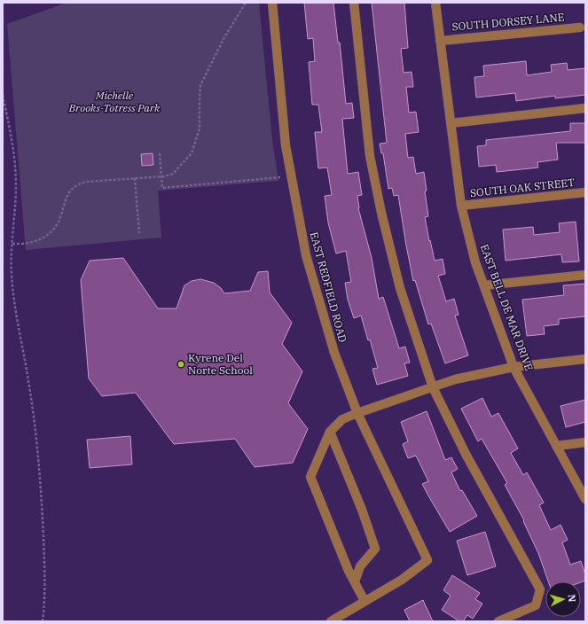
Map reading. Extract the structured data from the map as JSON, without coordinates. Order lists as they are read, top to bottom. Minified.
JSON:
{"streets":{"street":["SOUTH DORSEY LANE","SOUTH OAK STREET","EAST REDFIELD ROAD","EAST BELL DE MAR DRIVE"]},"crossings":[["SOUTH DORSEY LANE","EAST BELL DE MAR DRIVE"],["SOUTH OAK STREET","EAST BELL DE MAR DRIVE"]],"parks":["Michelle Brooks-Totress Park"],"places":["Kyrene Del Norte School"],"north":"right"}
